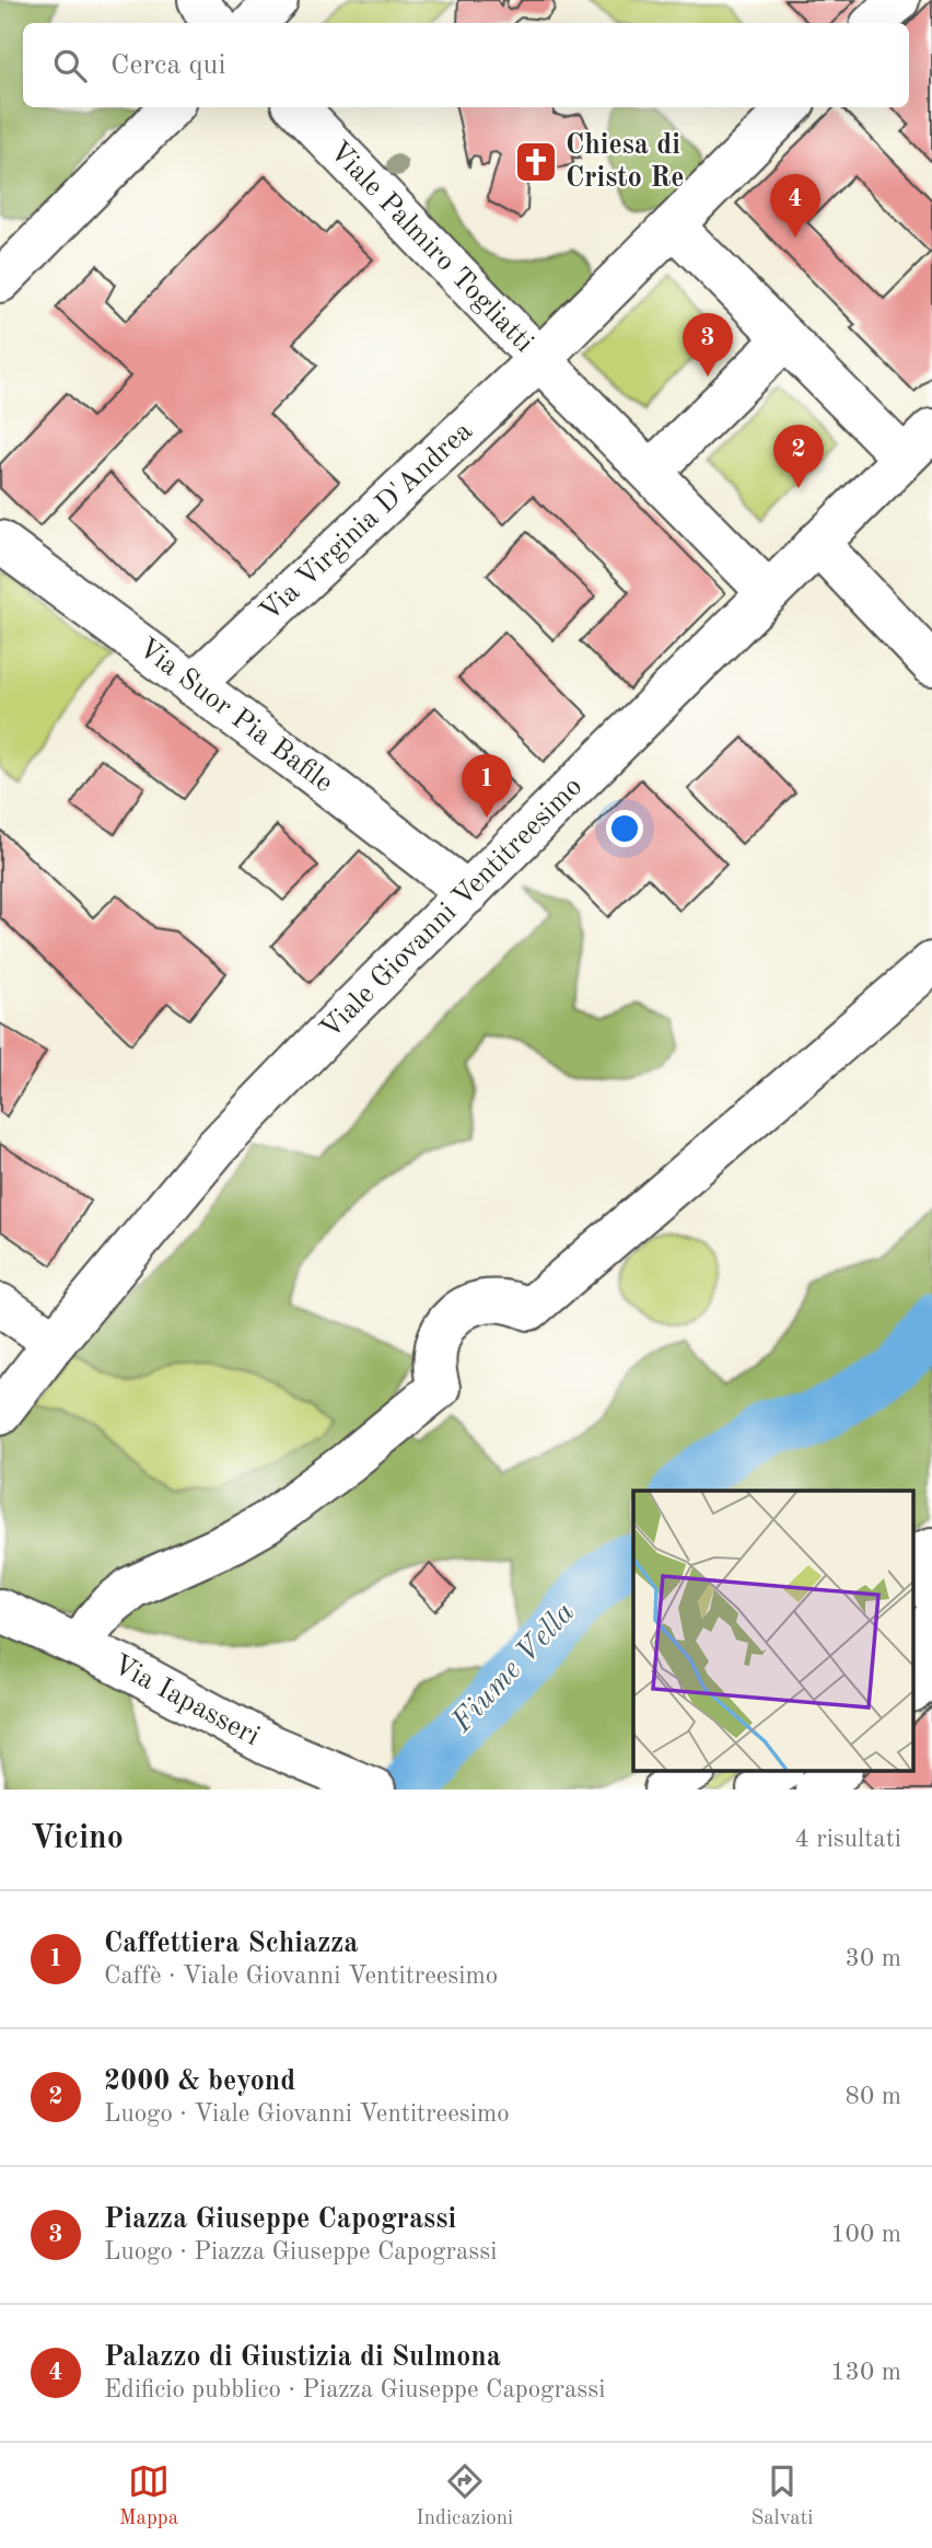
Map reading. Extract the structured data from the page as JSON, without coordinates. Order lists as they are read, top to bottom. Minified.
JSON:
{"streets":{"street":["Viale Palmiro Togliatti","Via Virginia D'Andrea","Via Suor Pia Bafile","Viale Giovanni Ventitreesimo","Via Iapasseri"]},"crossings":[["Viale Palmiro Togliatti","Via Virginia D'Andrea"],["Viale Palmiro Togliatti","Viale Giovanni Ventitreesimo"],["Via Virginia D'Andrea","Via Suor Pia Bafile"],["Via Suor Pia Bafile","Viale Giovanni Ventitreesimo"]],"water":["Fiume Vella"],"places":{"church":["Chiesa di Cristo Re"]},"page":{"search":"Cerca qui","pins":["4","3","2","1"],"heading":["Vicino","4 risultati"],"list":[{"mark":"1","name":"Caffettiera Schiazza","note":"Caffè · Viale Giovanni Ventitreesimo","value":"30 m"},{"mark":"2","name":"2000 & beyond","note":"Luogo · Viale Giovanni Ventitreesimo","value":"80 m"},{"mark":"3","name":"Piazza Giuseppe Capograssi","note":"Luogo · Piazza Giuseppe Capograssi","value":"100 m"},{"mark":"4","name":"Palazzo di Giustizia di Sulmona","note":"Edificio pubblico · Piazza Giuseppe Capograssi","value":"130 m"}],"nav":["Mappa","Indicazioni","Salvati"]}}
